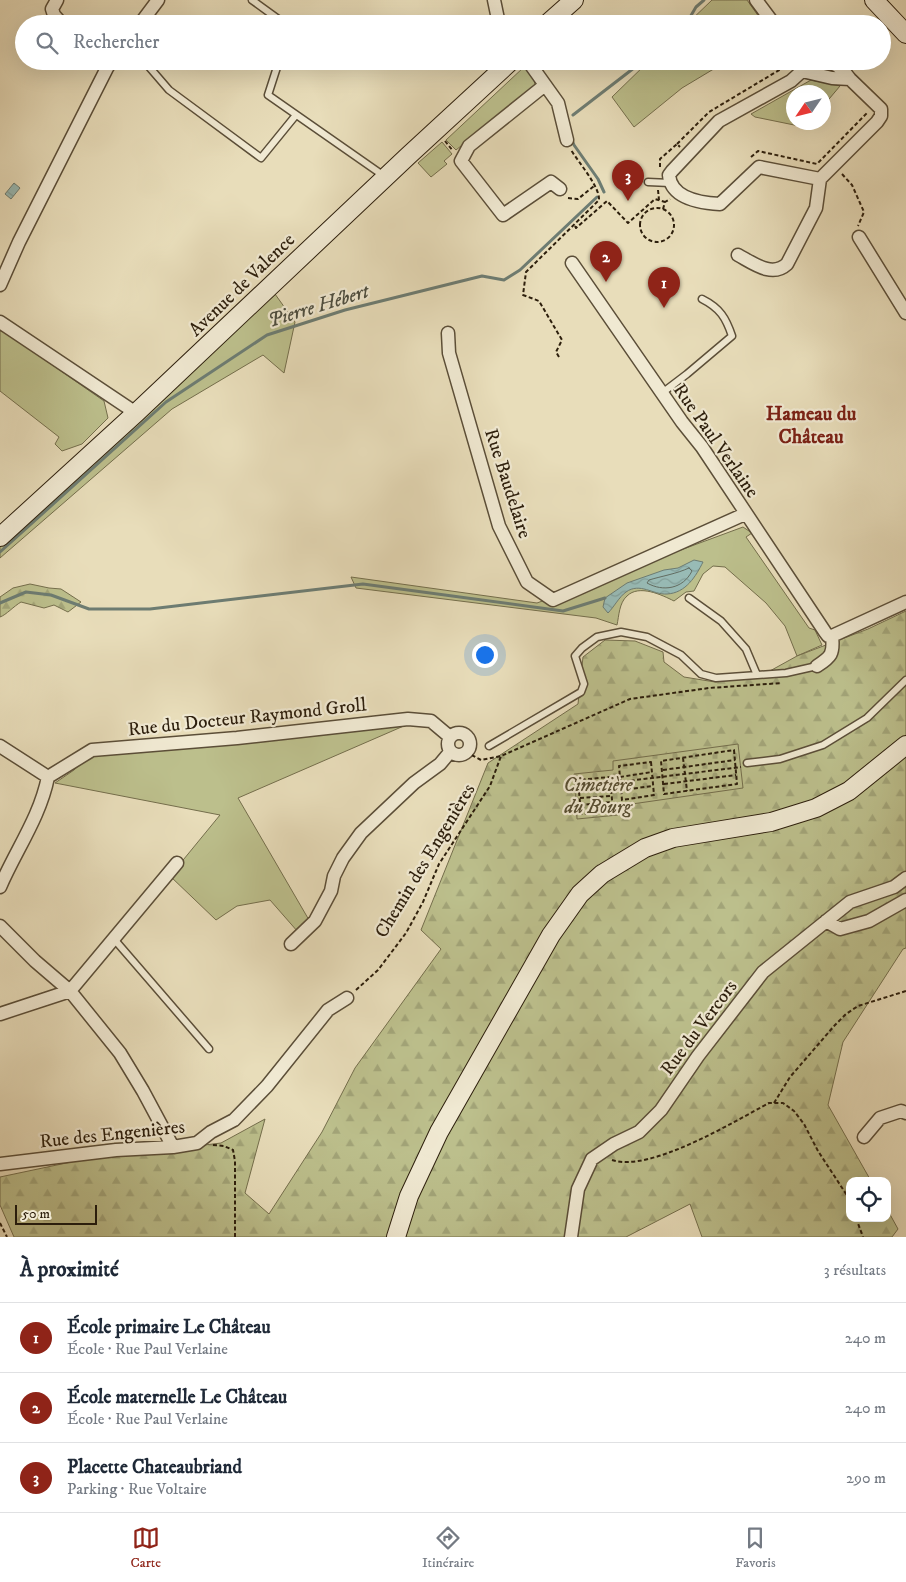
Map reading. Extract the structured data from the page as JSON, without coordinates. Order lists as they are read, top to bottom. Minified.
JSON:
{"streets":{"main road":["Avenue de Valence"],"street":["Rue Paul Verlaine","Rue Baudelaire","Rue du Docteur Raymond Groll","Rue du Vercors","Rue des Engenières"],"path":["Chemin des Engenières"]},"crossings":[["Rue Paul Verlaine","Rue Baudelaire"],["Rue du Docteur Raymond Groll","Chemin des Engenières"],["Chemin des Engenières","Rue des Engenières"]],"districts":["Hameau du Château"],"water":["Pierre Hébert"],"parks":["Cimetière du Bourg"],"scale_bar":"50 m","north":"bottom left","page":{"search":"Rechercher","pins":["3","2","1"],"scale":"50 m","heading":["À proximité","3 résultats"],"list":[{"mark":"1","name":"École primaire Le Château","note":"École · Rue Paul Verlaine","value":"240 m"},{"mark":"2","name":"École maternelle Le Château","note":"École · Rue Paul Verlaine","value":"240 m"},{"mark":"3","name":"Placette Chateaubriand","note":"Parking · Rue Voltaire","value":"290 m"}],"nav":["Carte","Itinéraire","Favoris"]}}
